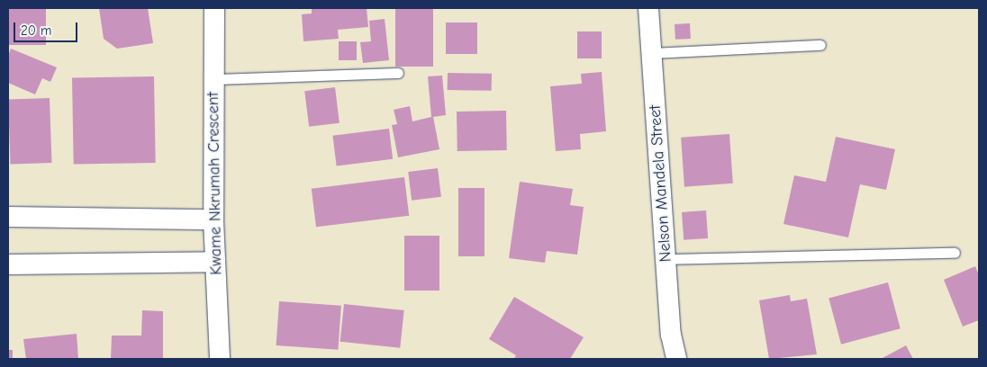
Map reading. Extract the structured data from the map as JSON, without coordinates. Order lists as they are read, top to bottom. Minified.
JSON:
{"streets":{"street":["Kwame Nkrumah Crescent","Nelson Mandela Street"]},"scale_bar":"20 m"}
